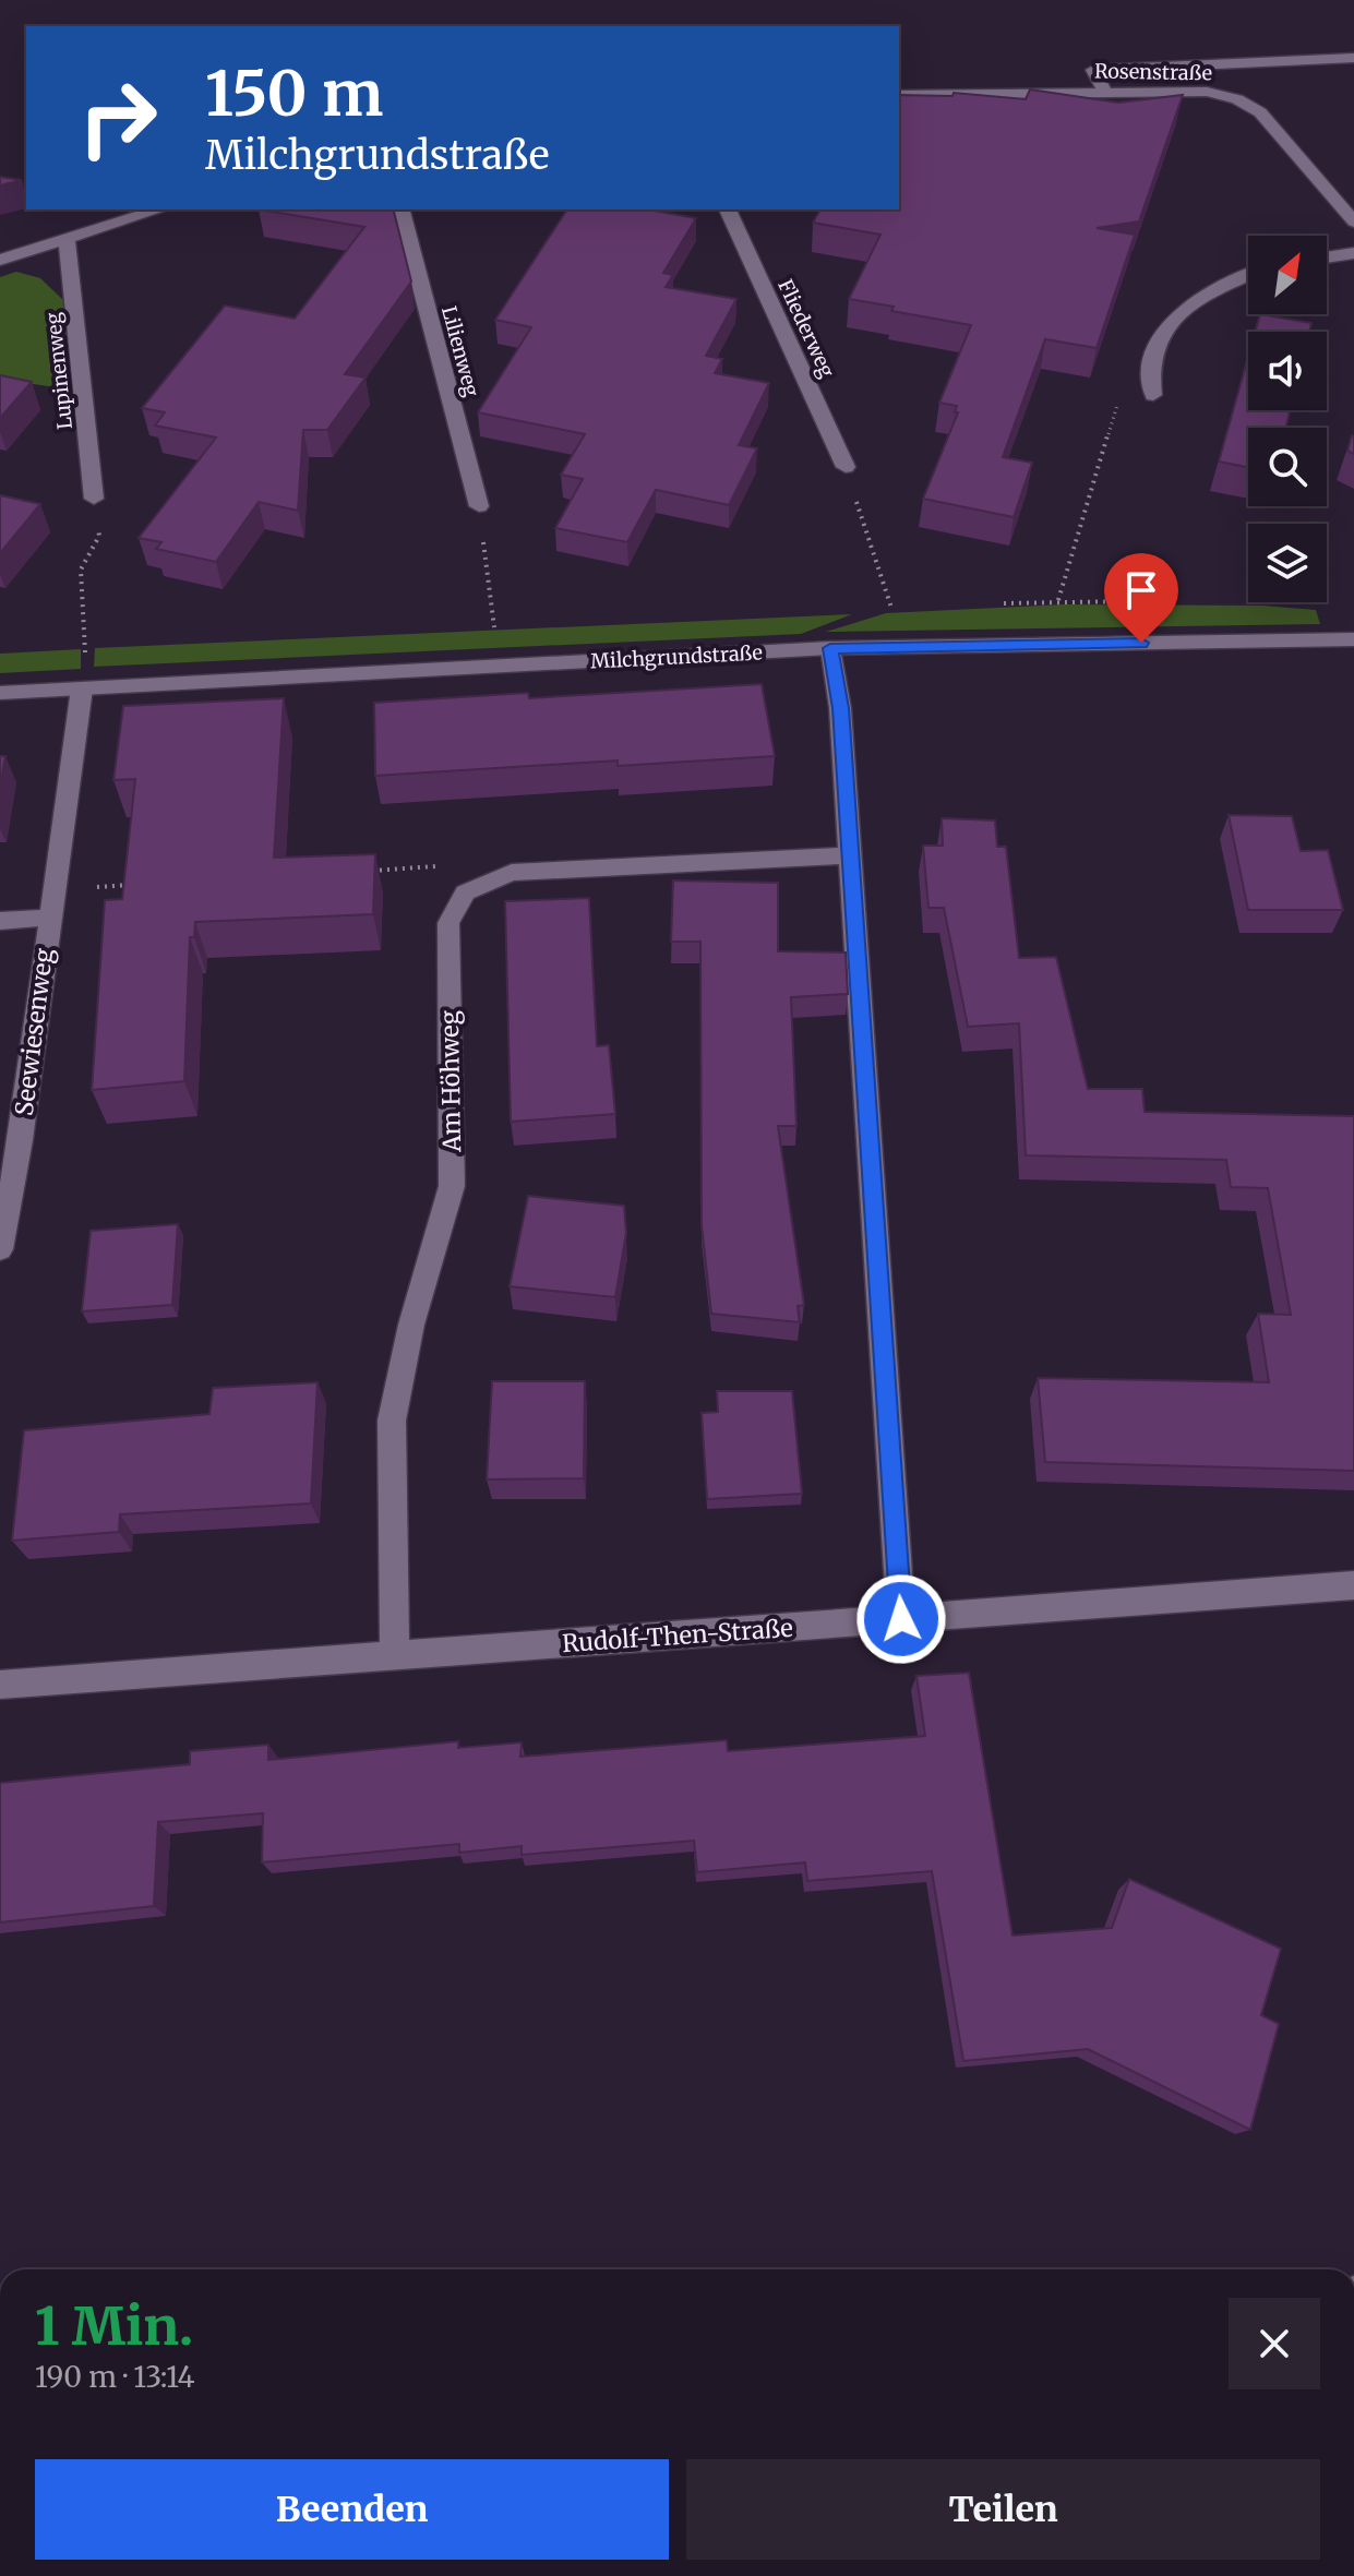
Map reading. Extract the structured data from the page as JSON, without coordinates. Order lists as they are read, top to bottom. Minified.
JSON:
{"streets":{"street":["Rosenstraße","Fliederweg","Lilienweg","Lupinenweg","Milchgrundstraße","Seewiesenweg","Am Höhweg","Rudolf-Then-Straße"]},"crossings":[["Milchgrundstraße","Seewiesenweg"],["Am Höhweg","Rudolf-Then-Straße"]],"north":"top right","page":{"turn":["150 m","Milchgrundstraße"],"heading":["1 Min.","190 m · 13:14"],"buttons":["Beenden","Teilen"]}}
